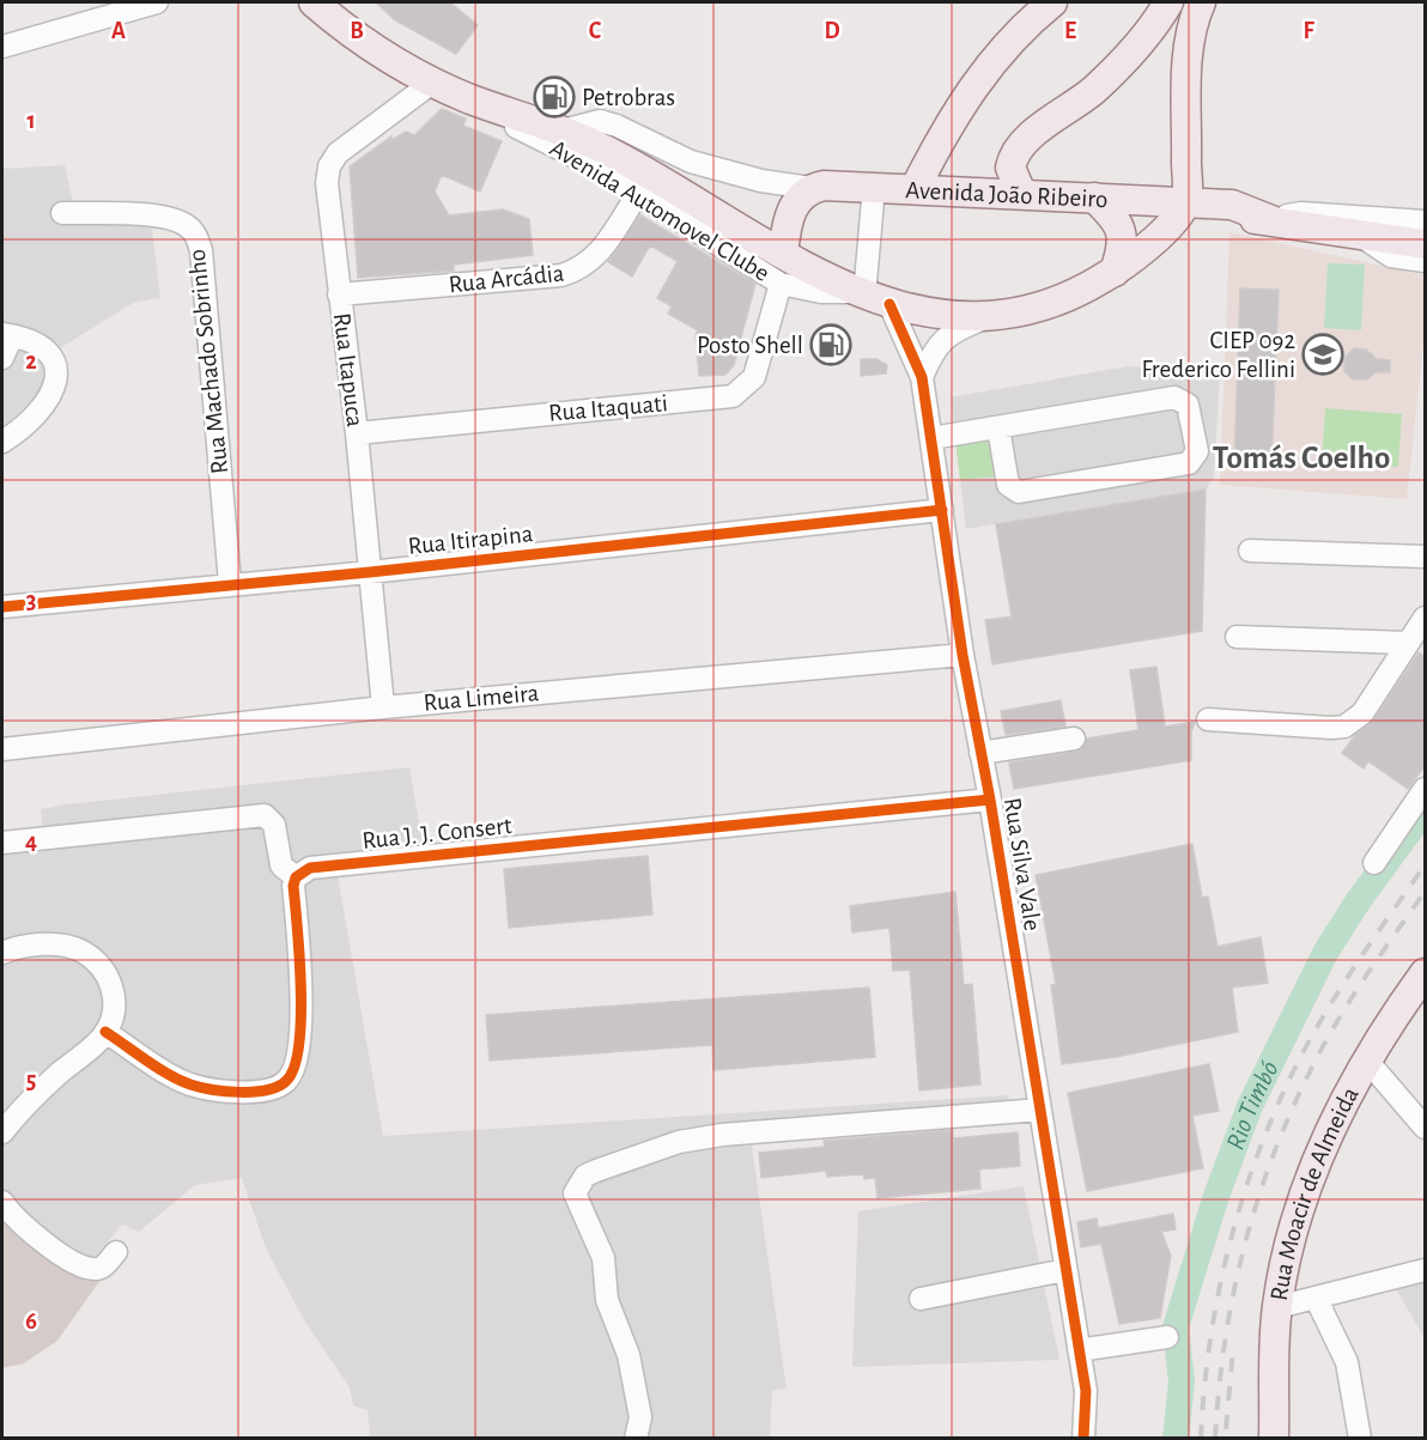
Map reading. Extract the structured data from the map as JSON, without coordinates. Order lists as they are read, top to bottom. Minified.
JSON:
{"streets":{"main road":["Avenida João Ribeiro","Rua Moacir de Almeida"],"street":["Avenida Automovel Clube","Rua Arcádia","Rua Machado Sobrinho","Rua Itapuca","Rua Itaquati","Rua Itirapina","Rua Limeira","Rua J. J. Consert","Rua Silva Vale"]},"crossings":[["Avenida Automovel Clube","Rua Arcádia"],["Avenida Automovel Clube","Rua Itaquati"],["Avenida Automovel Clube","Rua Silva Vale"],["Rua Arcádia","Rua Itapuca"],["Rua Machado Sobrinho","Rua Itirapina"],["Rua Itapuca","Rua Itaquati"],["Rua Itapuca","Rua Itirapina"],["Rua Itapuca","Rua Limeira"],["Rua Itirapina","Rua Silva Vale"],["Rua Limeira","Rua Silva Vale"],["Rua J. J. Consert","Rua Silva Vale"]],"districts":["Tomás Coelho"],"water":["Rio Timbó"],"places":{"fuel station":["Petrobras","Posto Shell"],"school or university":["CIEP 092 Frederico Fellini"]},"grid":{"columns":["A","B","C","D","E","F"],"rows":["1","2","3","4","5","6"]}}
